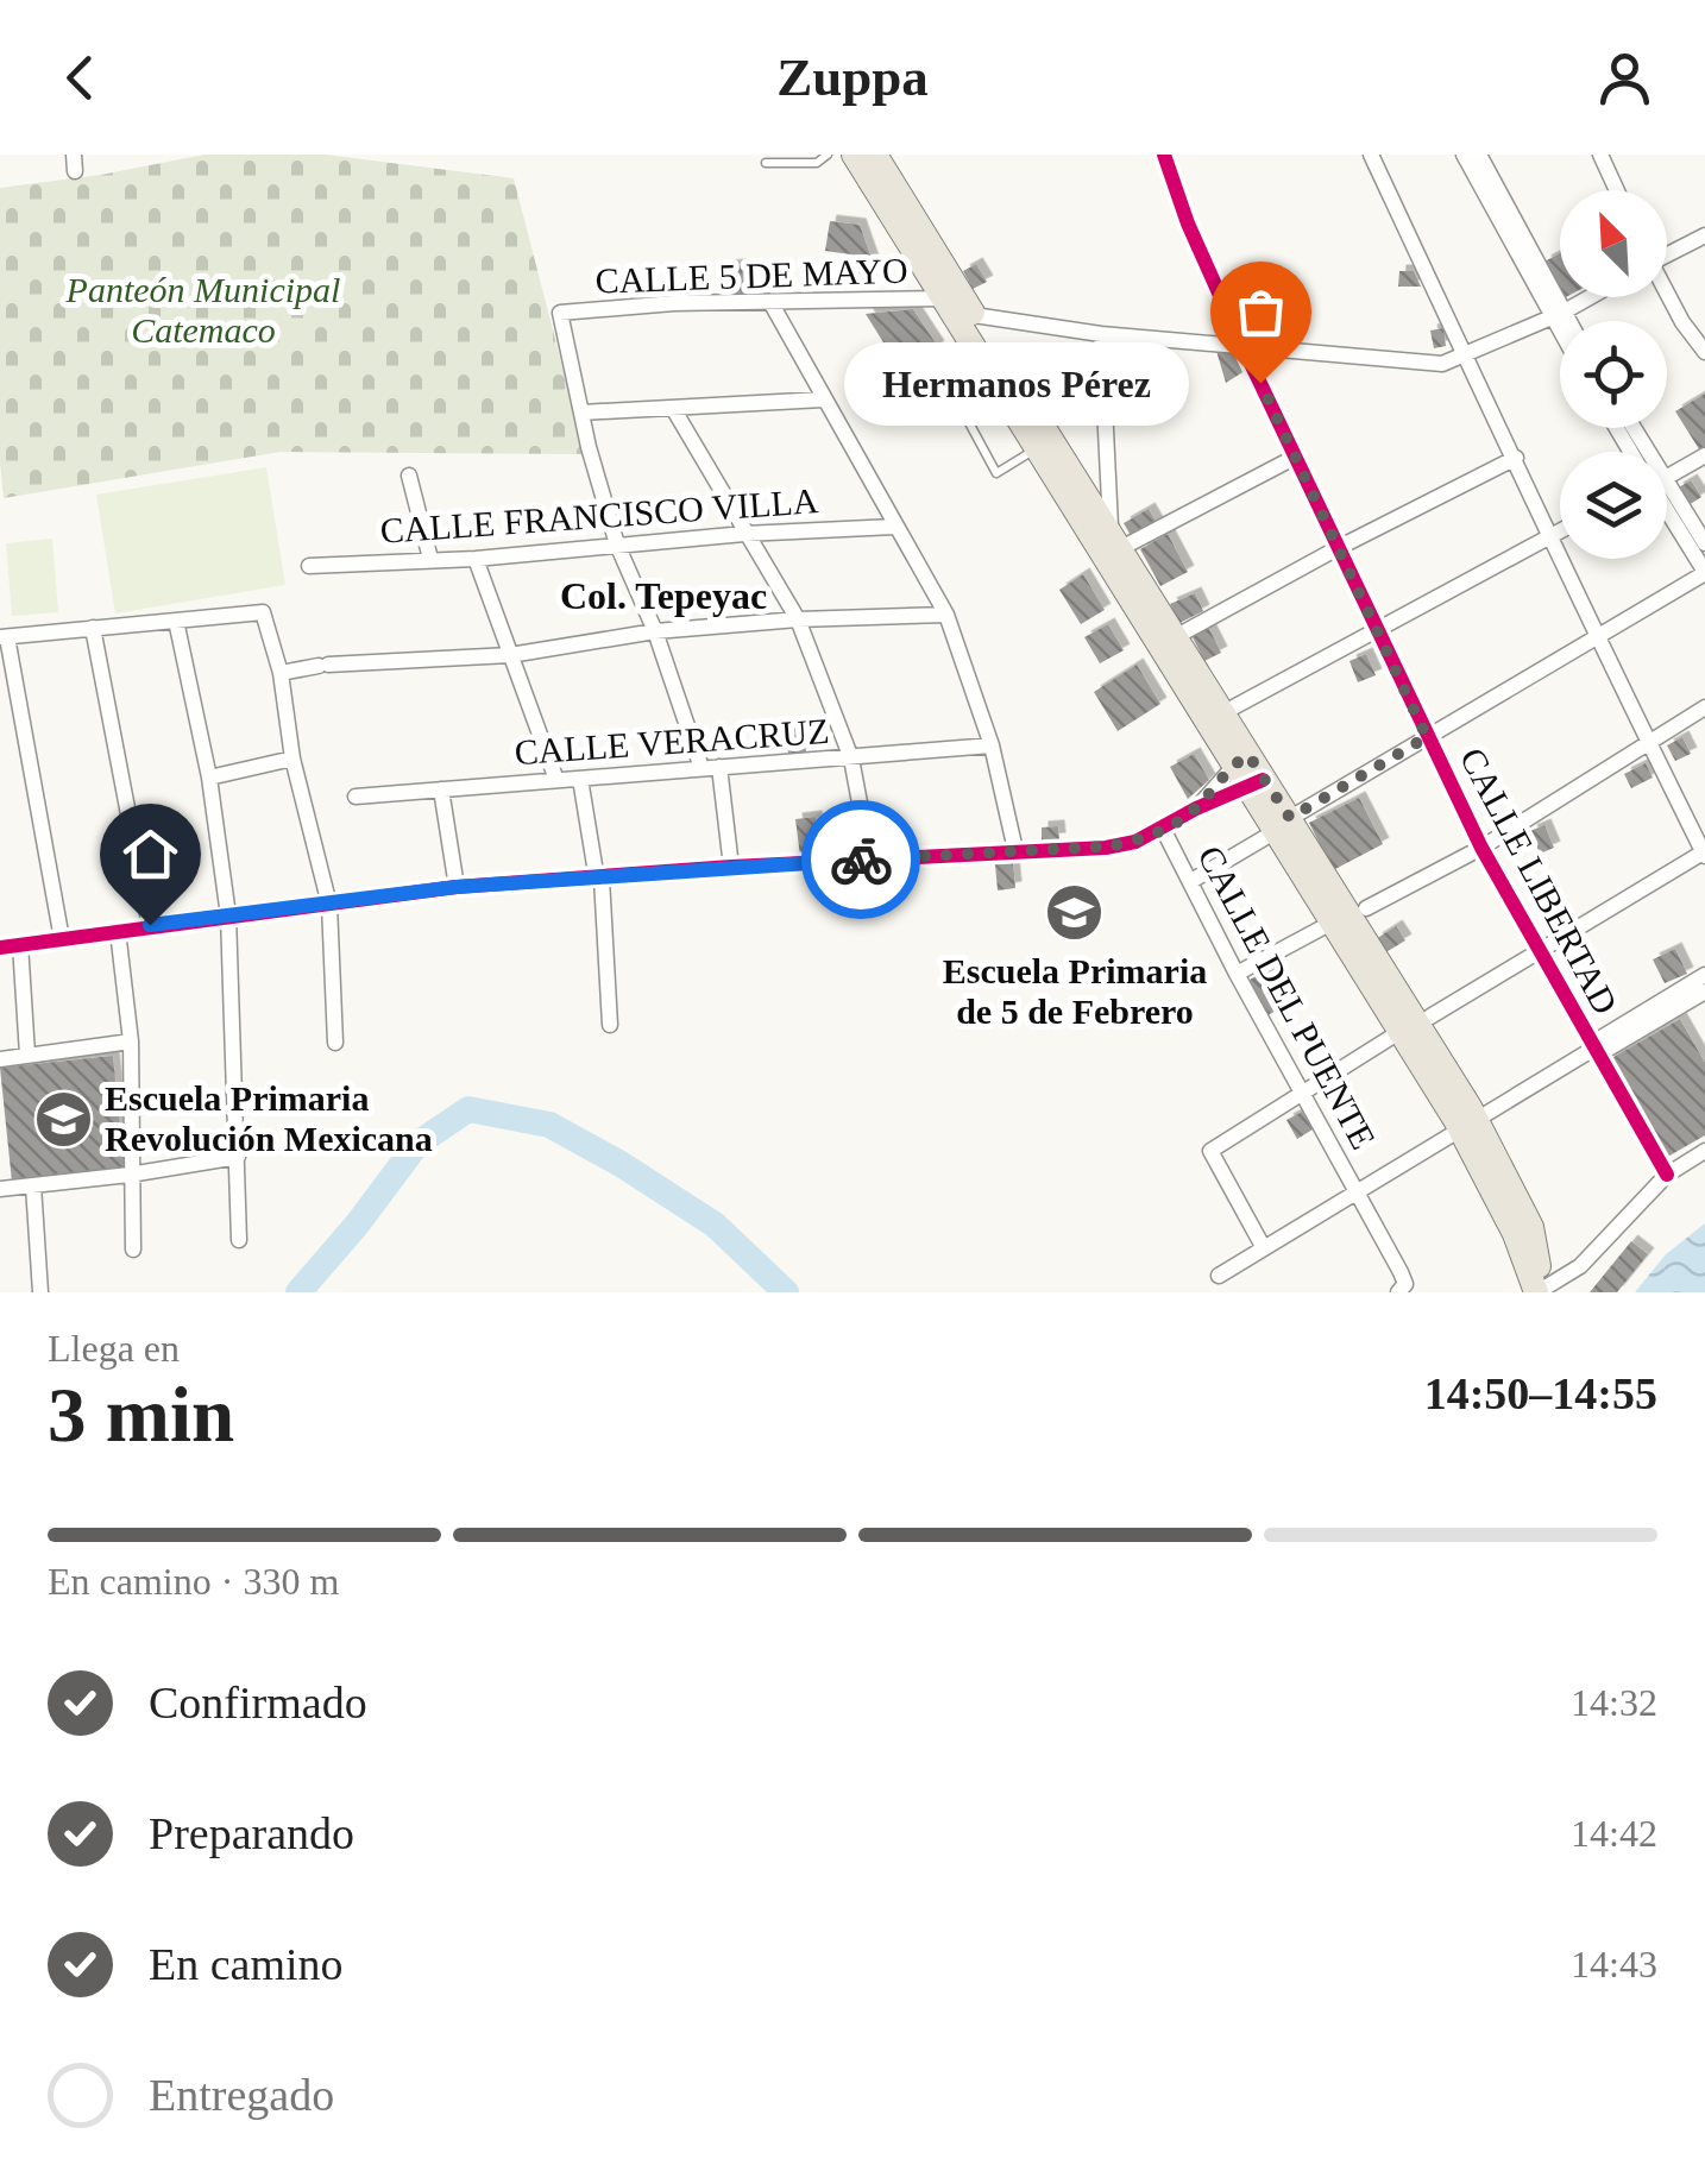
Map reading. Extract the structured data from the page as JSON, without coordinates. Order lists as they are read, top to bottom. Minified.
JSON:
{"streets":{"street":["CALLE 5 DE MAYO","CALLE FRANCISCO VILLA","CALLE VERACRUZ","CALLE LIBERTAD","CALLE DEL PUENTE"]},"districts":["Col. Tepeyac"],"parks":["Panteón Municipal Catemaco"],"places":{"other":["Hermanos Pérez"],"school or university":["Escuela Primaria de 5 de Febrero","Escuela Primaria Revolución Mexicana"]},"north":"top left","page":{"header":"Zuppa","bubble":"Hermanos Pérez","heading":["3 min","Llega en","14:50–14:55"],"bar":"En camino · 330 m","list":[["Confirmado","14:32"],["Preparando","14:42"],["En camino","14:43"],"Entregado"]}}
